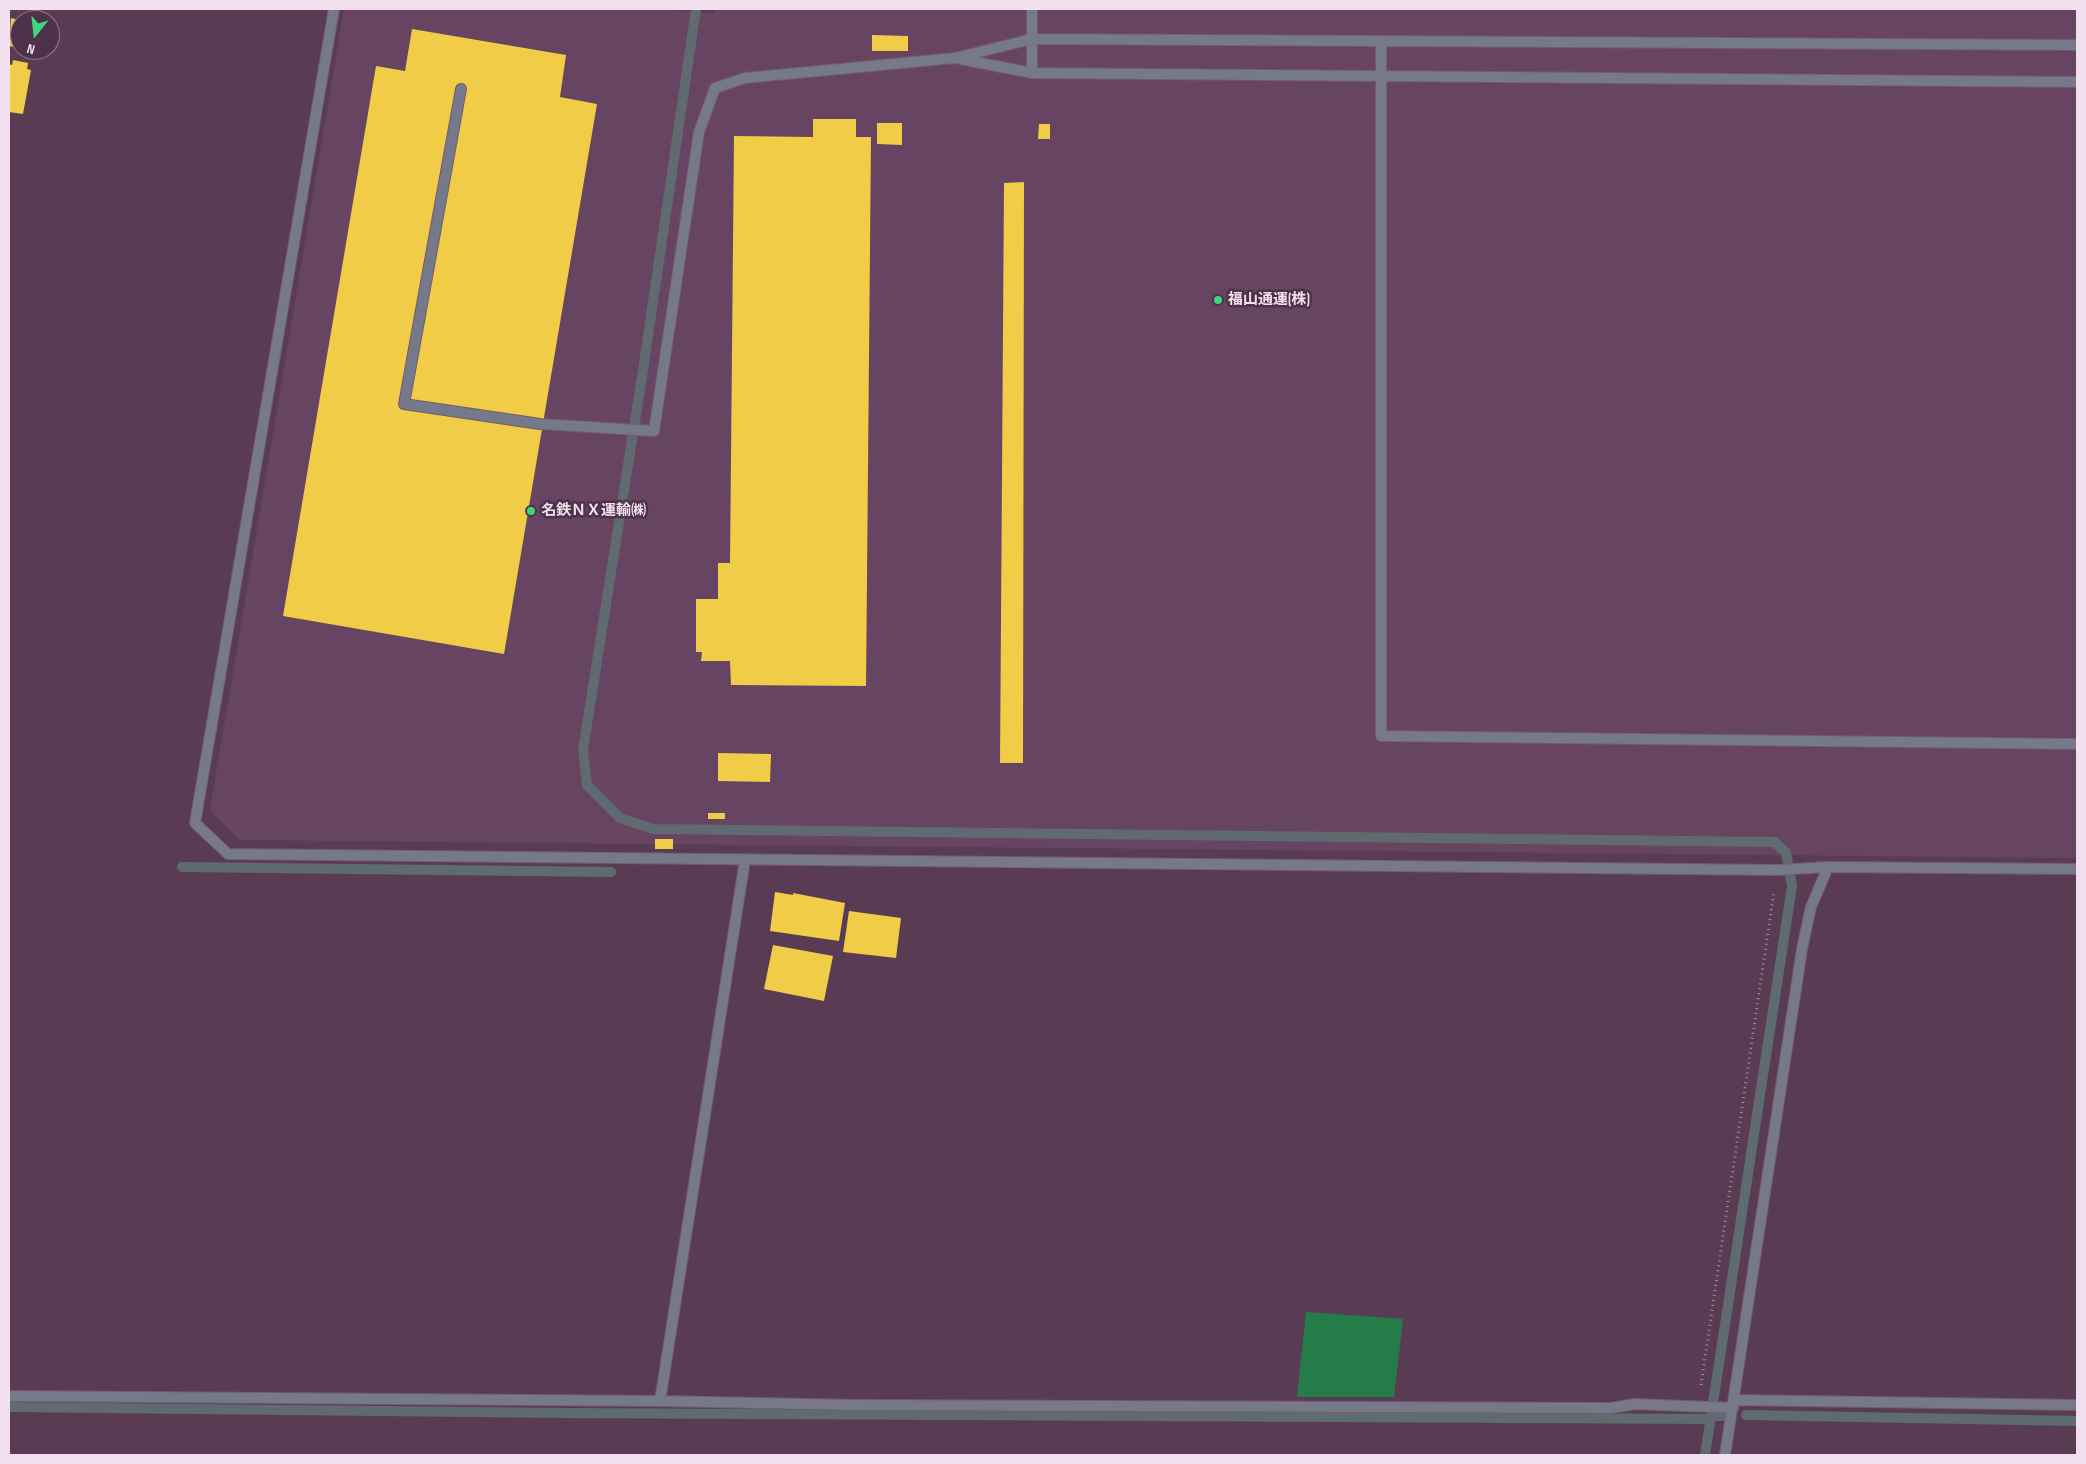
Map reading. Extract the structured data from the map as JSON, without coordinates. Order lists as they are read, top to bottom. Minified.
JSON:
{"places":["福山通運(株)","名鉄ＮＸ運輸㈱"],"north":"bottom"}
